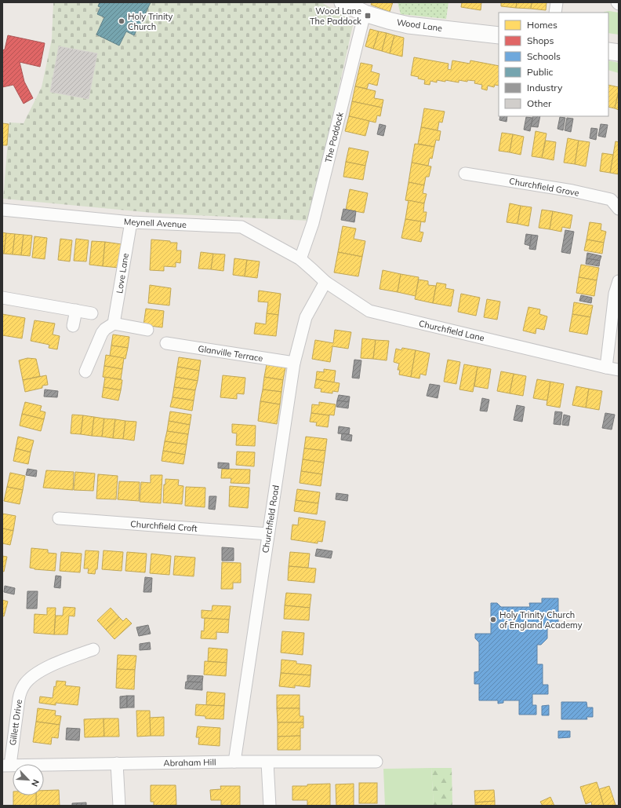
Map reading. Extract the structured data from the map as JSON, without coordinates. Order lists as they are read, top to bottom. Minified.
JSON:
{"streets":{"street":["Wood Lane","The Paddock","Churchfield Grove","Meynell Avenue","Love Lane","Churchfield Lane","Glanville Terrace","Churchfield Road","Churchfield Croft","Gillett Drive","Abraham Hill"]},"crossings":[["Wood Lane","The Paddock"],["The Paddock","Meynell Avenue"],["The Paddock","Churchfield Lane"],["Meynell Avenue","Love Lane"],["Meynell Avenue","Churchfield Lane"],["Churchfield Lane","Churchfield Road"],["Glanville Terrace","Churchfield Road"],["Churchfield Road","Churchfield Croft"],["Churchfield Road","Abraham Hill"],["Gillett Drive","Abraham Hill"]],"places":{"transit":["Wood Lane The Paddock"],"other":["Holy Trinity Church","Holy Trinity Church of England Academy"]},"legend":["Homes","Shops","Schools","Public","Industry","Other"],"north":"bottom right"}
